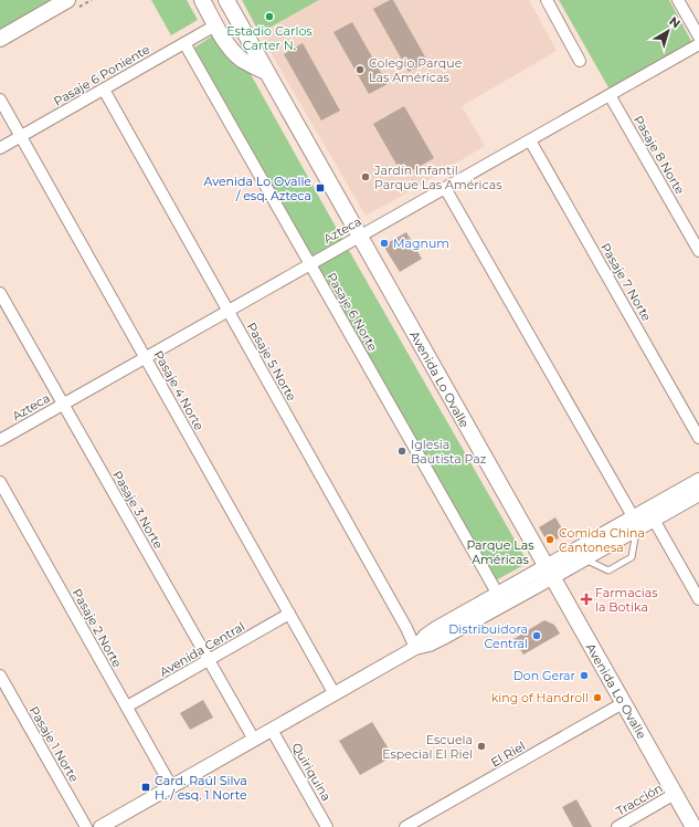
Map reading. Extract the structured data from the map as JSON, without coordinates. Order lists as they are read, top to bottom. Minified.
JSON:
{"streets":{"main road":["Avenida Lo Ovalle"],"street":["Pasaje 6 Poniente","Pasaje 8 Norte","Azteca","Pasaje 7 Norte","Pasaje 6 Norte","Pasaje 5 Norte","Pasaje 4 Norte","Pasaje 3 Norte","Pasaje 2 Norte","Avenida Central","Pasaje 1 Norte","El Riel","Quiriquina","Tracción"]},"crossings":[["Pasaje 6 Poniente","Pasaje 6 Norte"],["Pasaje 6 Poniente","Pasaje 5 Norte"],["Pasaje 6 Poniente","Pasaje 4 Norte"],["Pasaje 8 Norte","Azteca"],["Azteca","Pasaje 7 Norte"],["Azteca","Pasaje 6 Norte"],["Azteca","Pasaje 5 Norte"],["Azteca","Avenida Lo Ovalle"],["Azteca","Pasaje 4 Norte"],["Azteca","Pasaje 3 Norte"],["Avenida Lo Ovalle","El Riel"],["Avenida Lo Ovalle","Tracción"],["Pasaje 4 Norte","Avenida Central"],["Pasaje 3 Norte","Avenida Central"],["Pasaje 2 Norte","Avenida Central"]],"parks":["Parque Las Américas"],"places":{"other":["Estadio Carlos Carter N.","Colegio Parque Las Américas","Jardín Infantil Parque Las Américas","Magnum","Iglesia Bautista Paz","Comida China Cantonesa","Distribuidora Central","Don Gerar","king of Handroll","Escuela Especial El Riel"],"transit":["Avenida Lo Ovalle / esq. Azteca","Card. Raúl Silva H. / esq. 1 Norte"],"health":["Farmacias la Botika"]},"north":"top right"}
